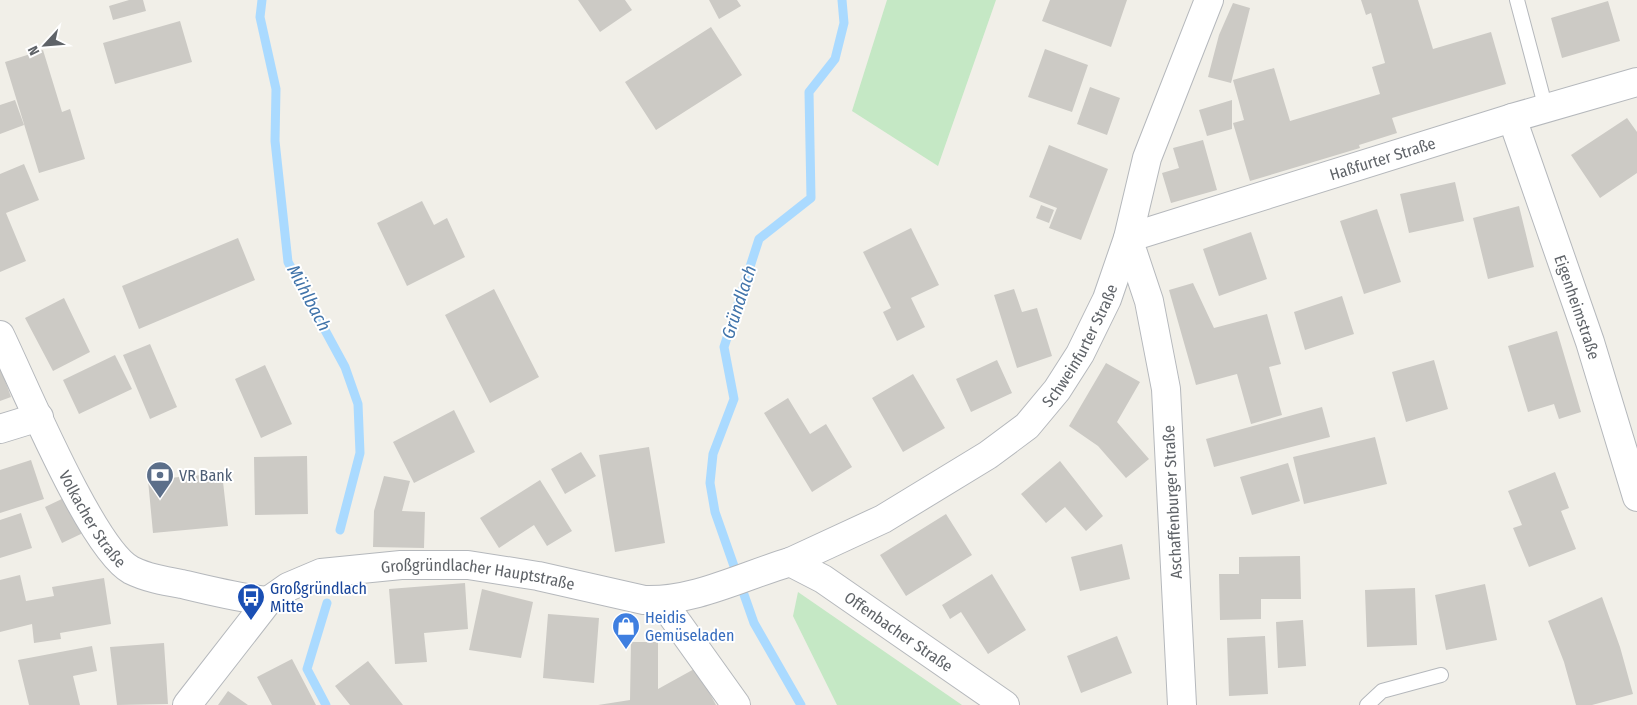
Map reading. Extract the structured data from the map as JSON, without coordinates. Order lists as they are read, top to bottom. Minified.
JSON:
{"streets":{"street":["Haßfurter Straße","Eigenheimstraße","Schweinfurter Straße","Aschaffenburger Straße","Volkacher Straße","Großgründlacher Hauptstraße","Offenbacher Straße"]},"crossings":[["Haßfurter Straße","Eigenheimstraße"],["Haßfurter Straße","Schweinfurter Straße"],["Haßfurter Straße","Aschaffenburger Straße"],["Schweinfurter Straße","Aschaffenburger Straße"],["Schweinfurter Straße","Großgründlacher Hauptstraße"],["Schweinfurter Straße","Offenbacher Straße"],["Volkacher Straße","Großgründlacher Hauptstraße"],["Großgründlacher Hauptstraße","Offenbacher Straße"]],"water":["Mühlbach","Gründlach"],"places":{"bank":["VR Bank"],"bus stop":["Großgründlach Mitte"],"shop":["Heidis Gemüseladen"]},"north":"bottom left"}
